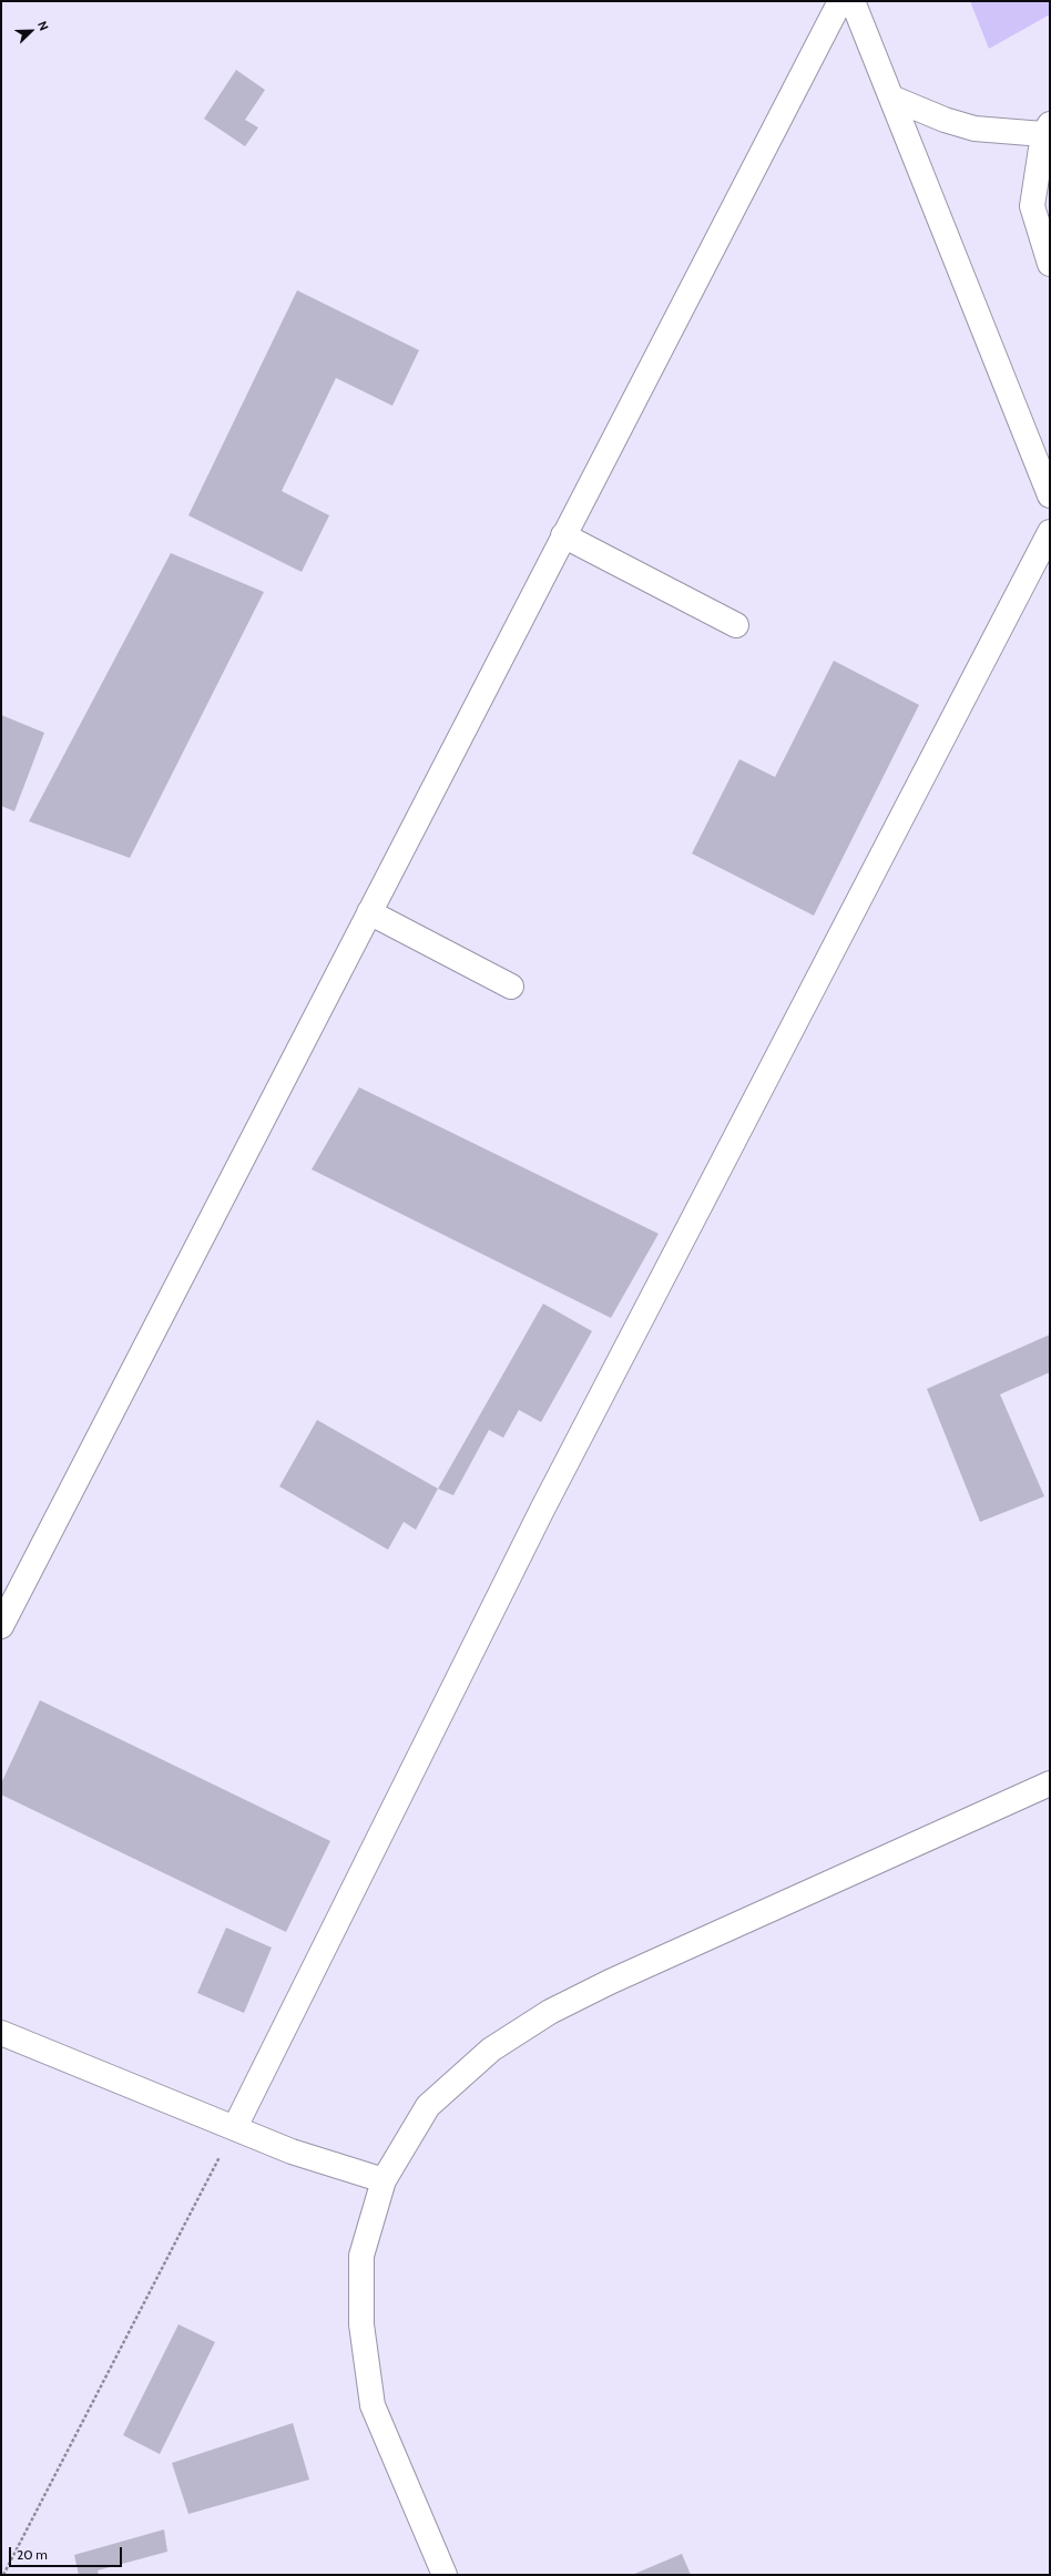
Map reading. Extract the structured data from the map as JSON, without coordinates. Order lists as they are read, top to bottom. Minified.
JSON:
{"scale_bar":"20 m","north":"top right"}
